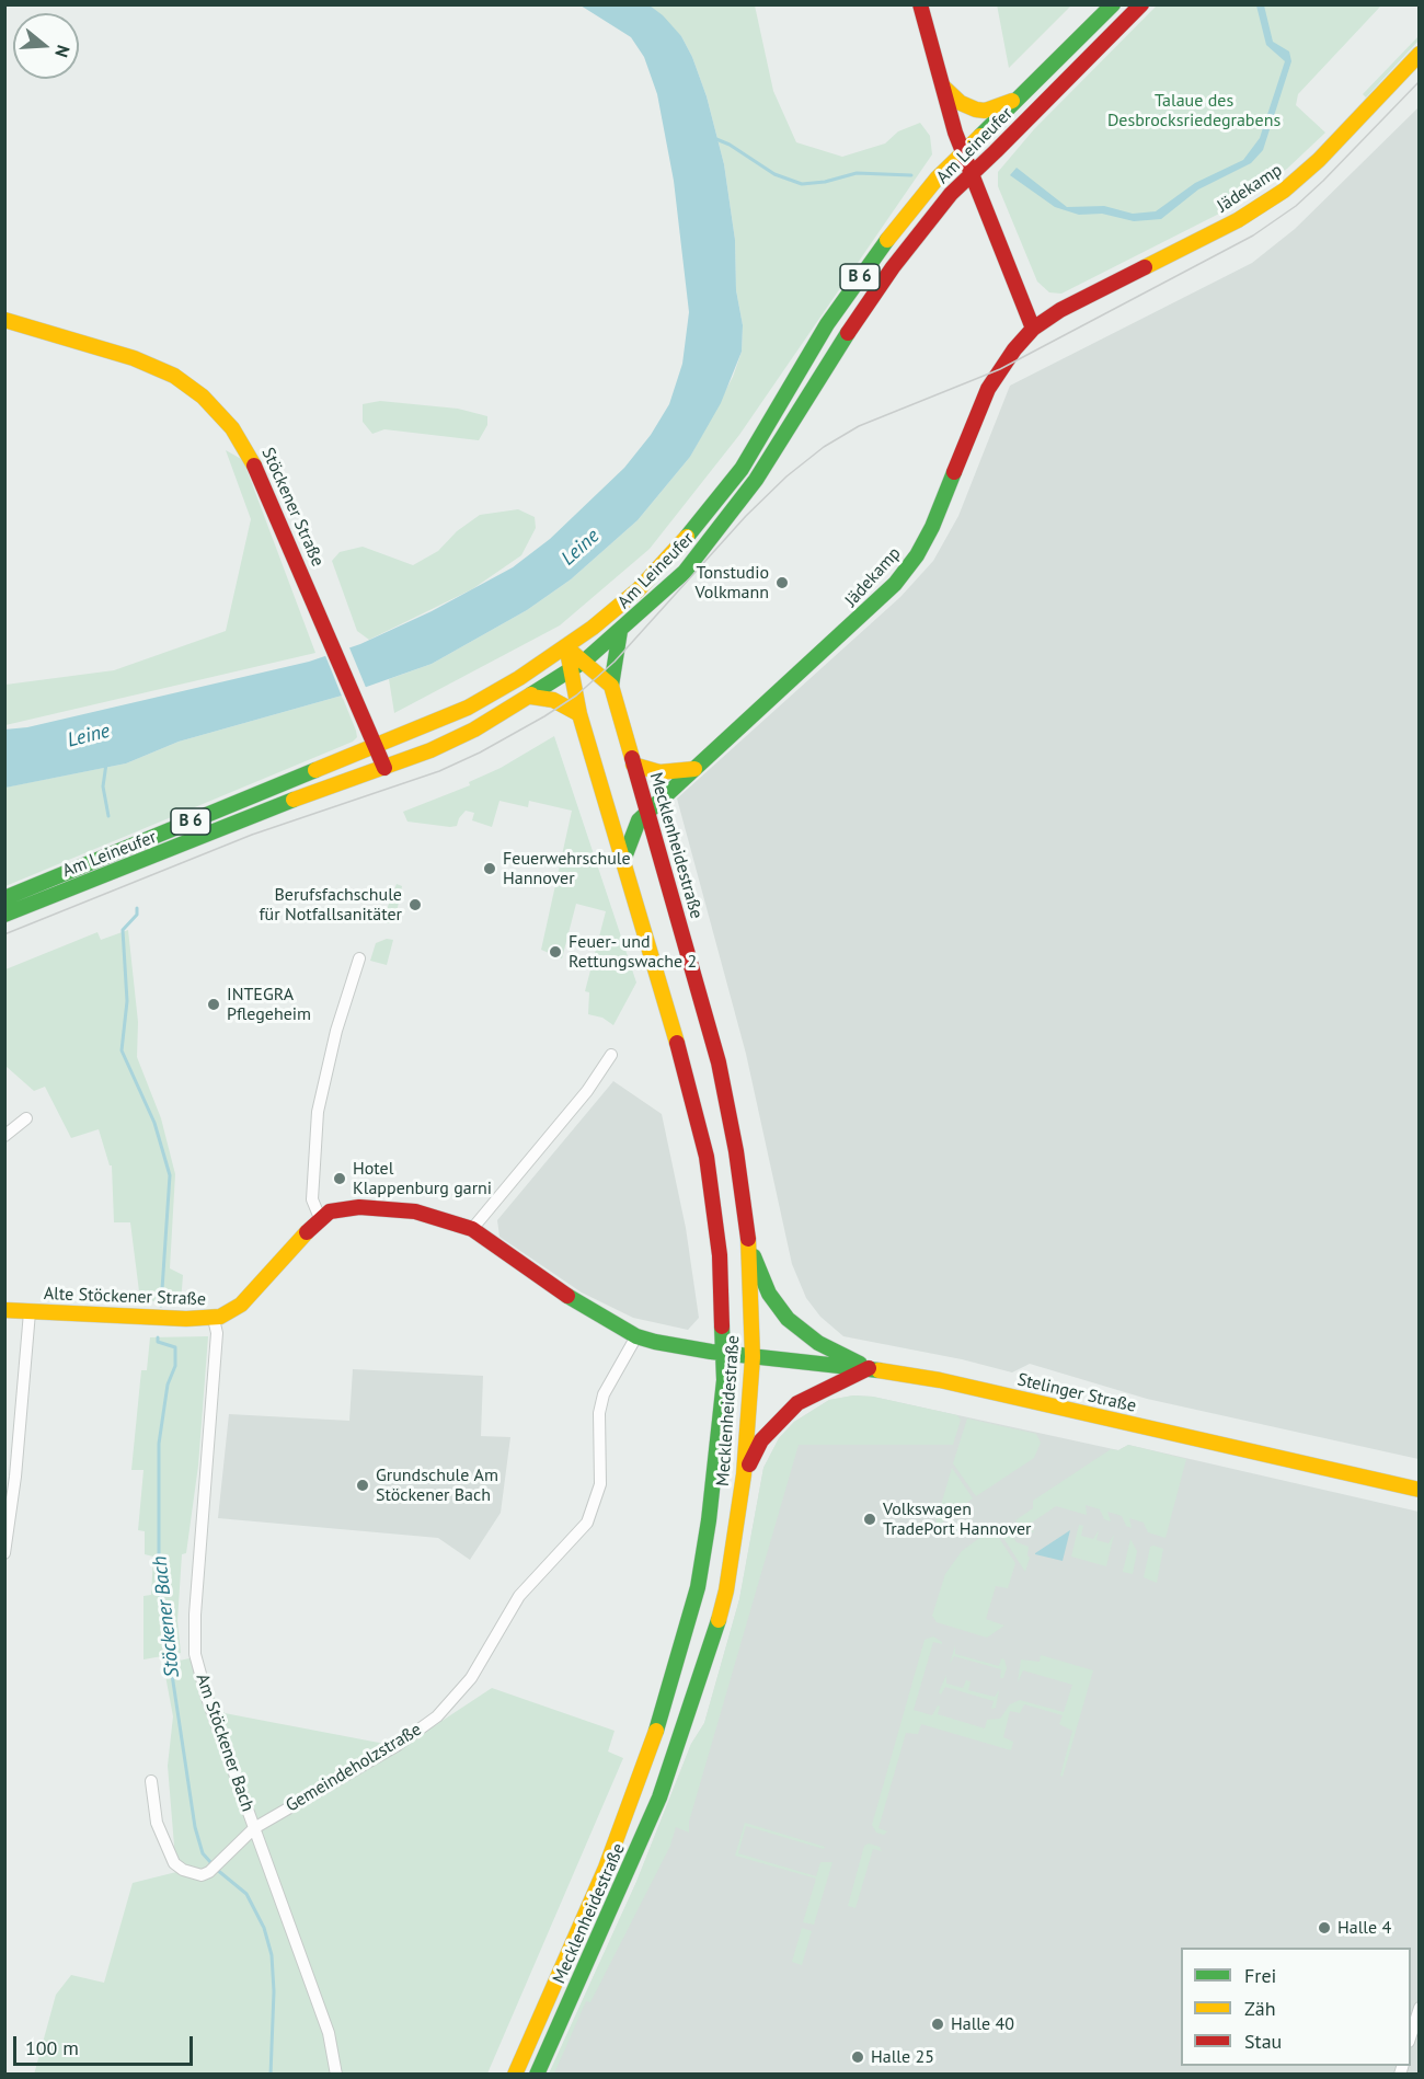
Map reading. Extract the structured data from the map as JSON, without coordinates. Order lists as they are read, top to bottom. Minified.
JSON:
{"streets":{"main road":["Am Leineufer","Jädekamp","B 6","Stöckener Straße","Mecklenheidestraße","Alte Stöckener Straße","Stelinger Straße"],"street":["Am Stöckener Bach","Gemeindeholzstraße"]},"crossings":[["Am Leineufer","Stöckener Straße"],["Am Leineufer","Mecklenheidestraße"],["Jädekamp","Mecklenheidestraße"],["Mecklenheidestraße","Stelinger Straße"],["Alte Stöckener Straße","Am Stöckener Bach"],["Am Stöckener Bach","Gemeindeholzstraße"]],"water":["Leine","Stöckener Bach"],"parks":["Talaue des Desbrocksriedegrabens"],"places":["Tonstudio Volkmann","Feuerwehrschule Hannover","Berufsfachschule für Notfallsanitäter","Feuer- und Rettungswache 2","INTEGRA Pflegeheim","Hotel Klappenburg garni","Grundschule Am Stöckener Bach","Volkswagen TradePort Hannover","Halle 4","Halle 40","Halle 25"],"legend":["Frei","Zäh","Stau"],"scale_bar":"100 m","north":"right"}
